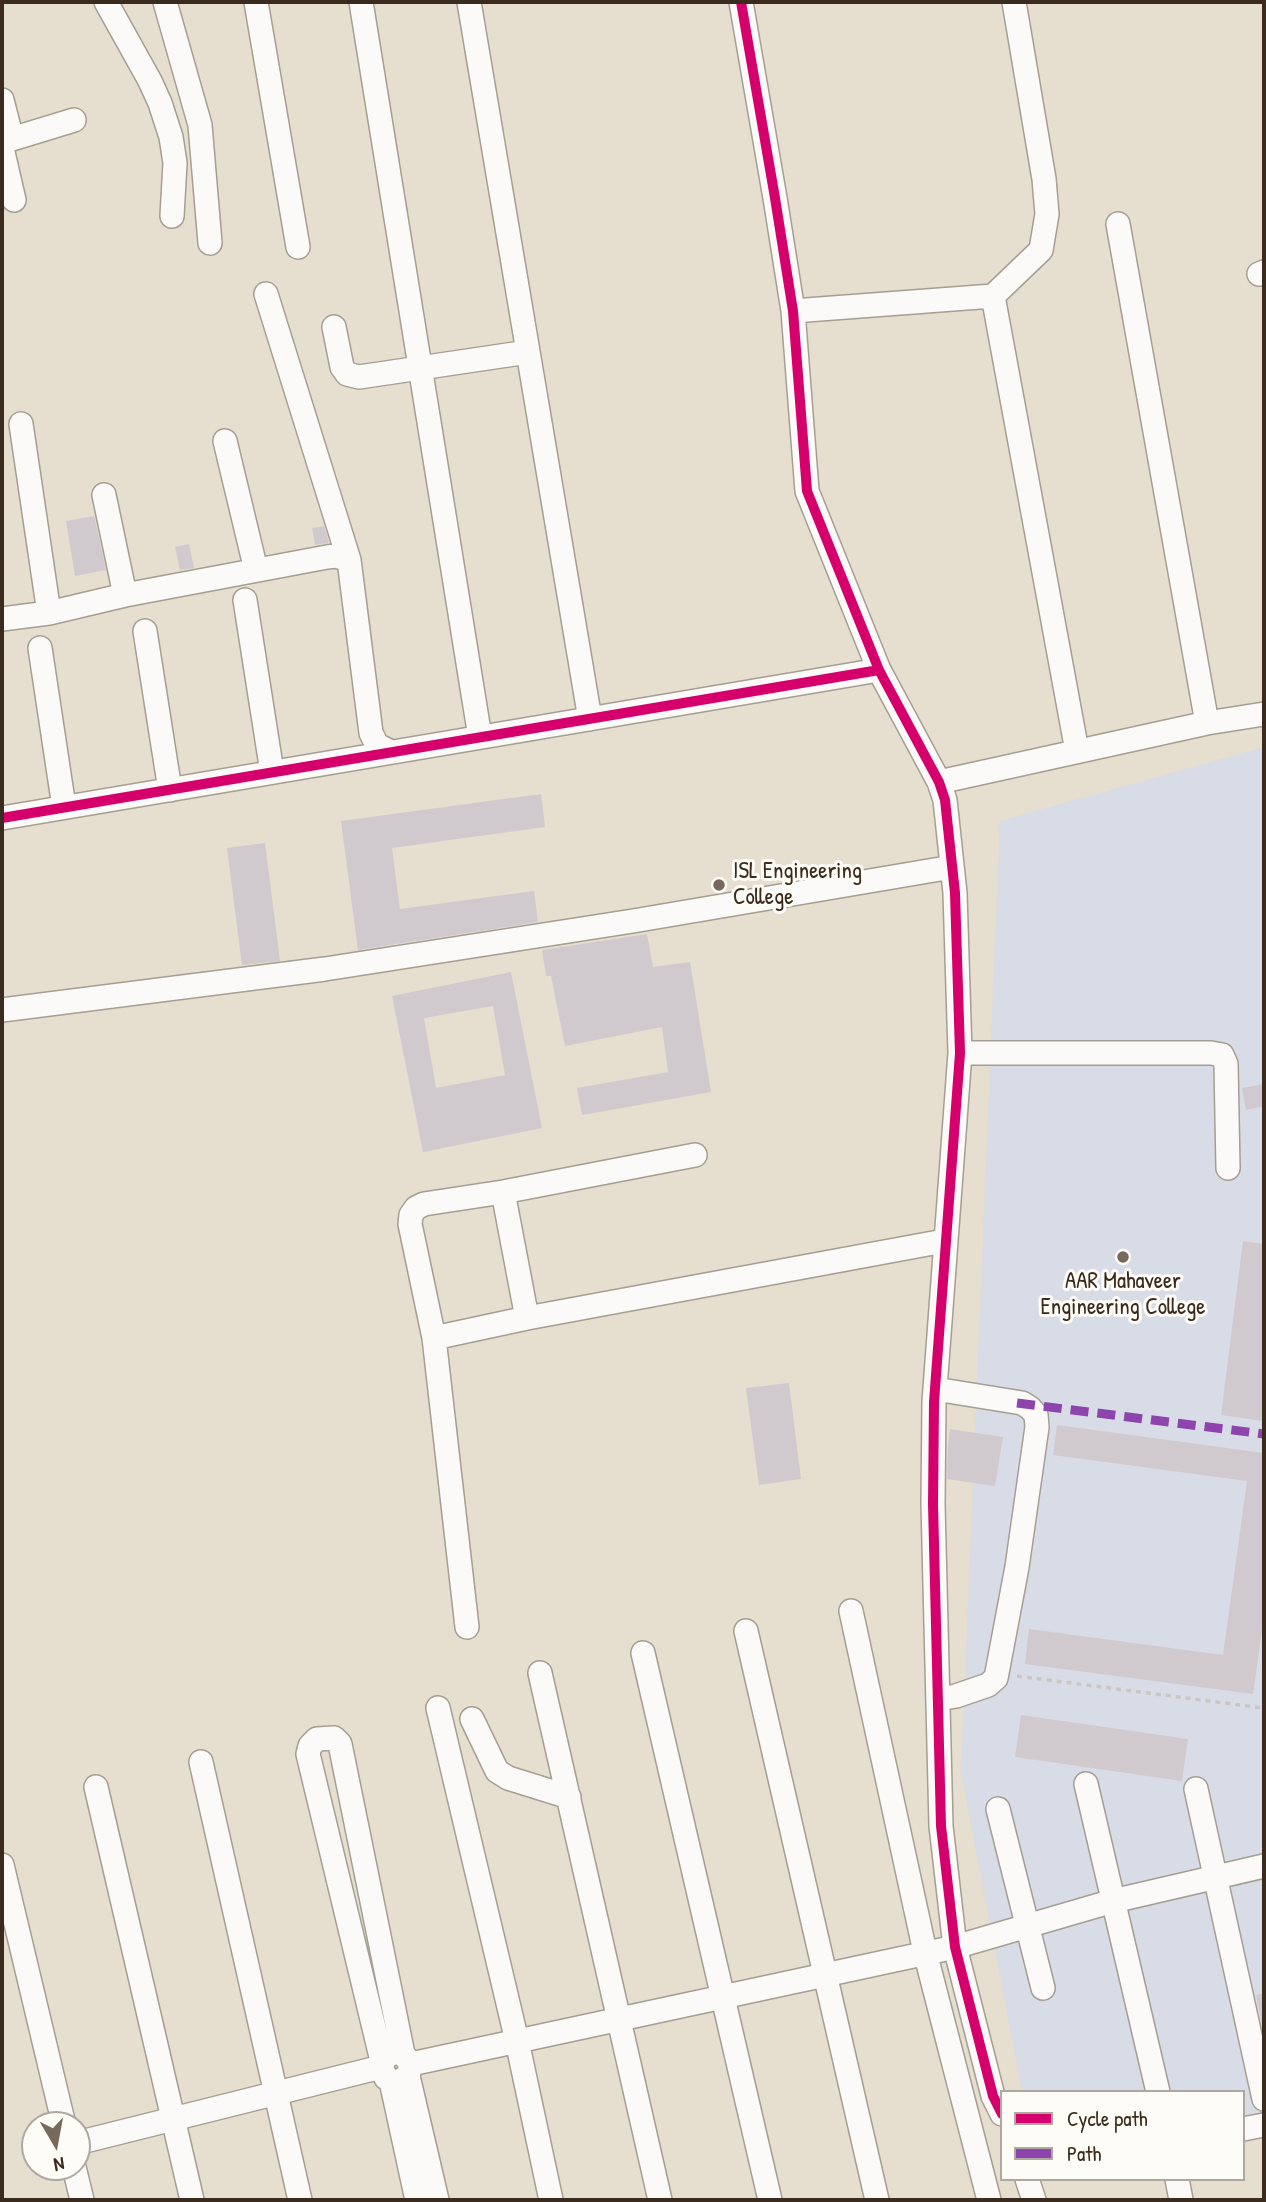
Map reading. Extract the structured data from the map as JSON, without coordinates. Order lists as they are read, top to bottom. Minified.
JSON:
{"places":["ISL Engineering College","AAR Mahaveer Engineering College"],"legend":["Cycle path","Path"],"north":"bottom"}
